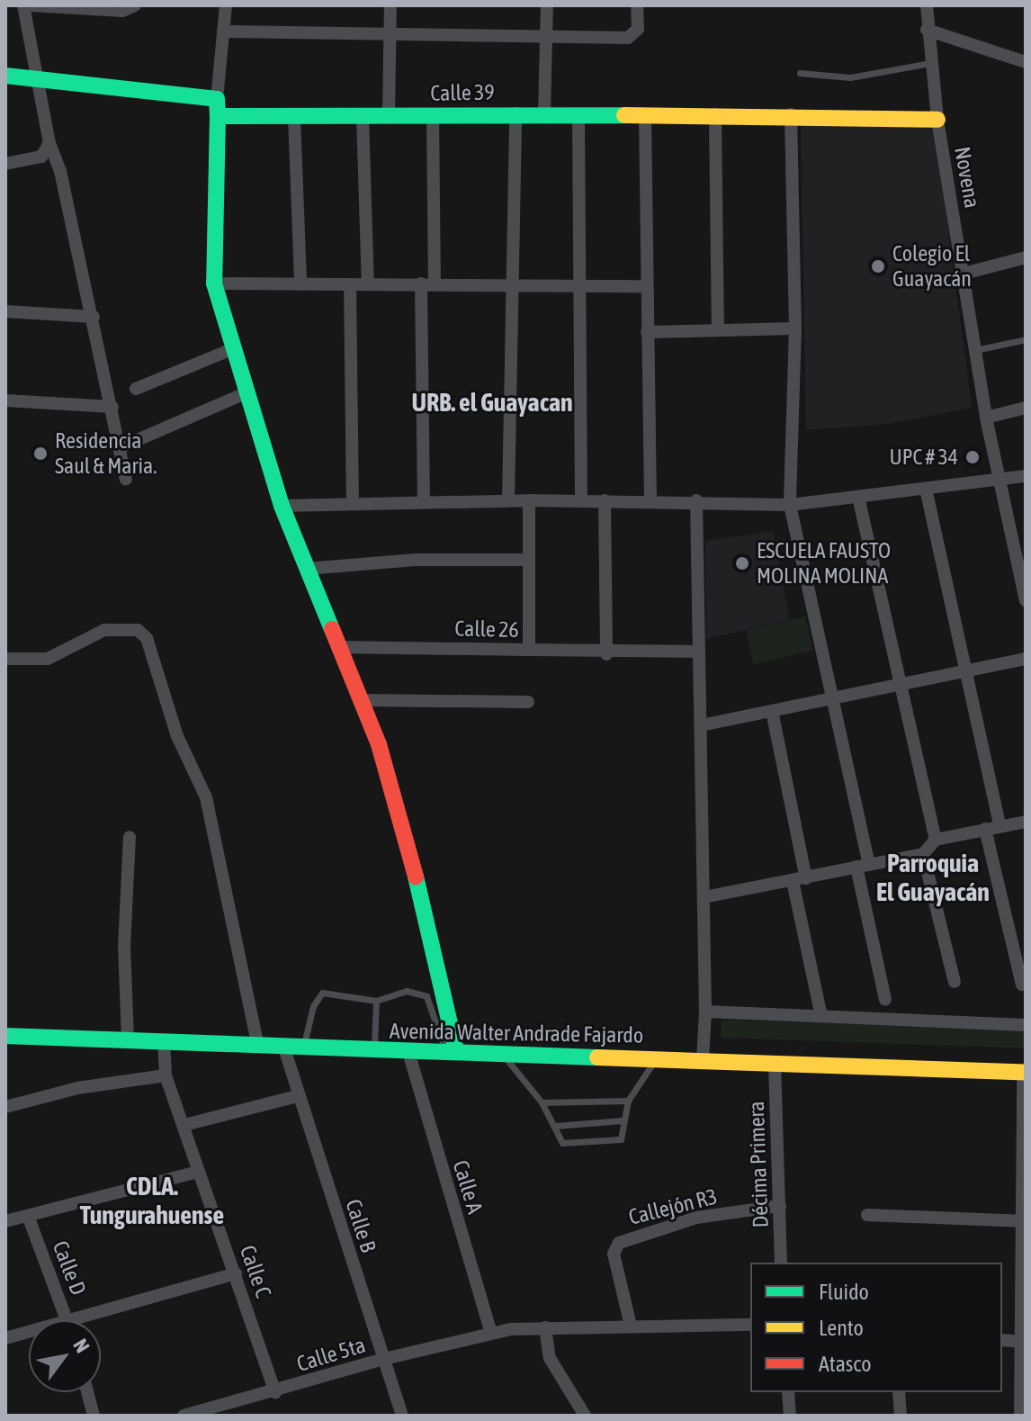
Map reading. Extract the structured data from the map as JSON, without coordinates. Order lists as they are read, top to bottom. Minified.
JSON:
{"streets":{"street":["Calle 39","Novena","Calle 26","Avenida Walter Andrade Fajardo","Décima Primera","Calle A","Callejón R3","Calle B","Calle D","Calle C","Calle 5ta"]},"crossings":[["Calle 39","Novena"],["Avenida Walter Andrade Fajardo","Décima Primera"],["Avenida Walter Andrade Fajardo","Calle A"],["Avenida Walter Andrade Fajardo","Calle B"],["Avenida Walter Andrade Fajardo","Calle C"],["Décima Primera","Callejón R3"],["Calle A","Calle 5ta"],["Calle B","Calle 5ta"],["Calle C","Calle 5ta"]],"districts":["URB. el Guayacan","Parroquia El Guayacán","CDLA. Tungurahuense"],"places":["Colegio El Guayacán","Residencia Saul & Maria.","UPC # 34","ESCUELA FAUSTO MOLINA MOLINA"],"legend":["Fluido","Lento","Atasco"],"north":"top right"}
